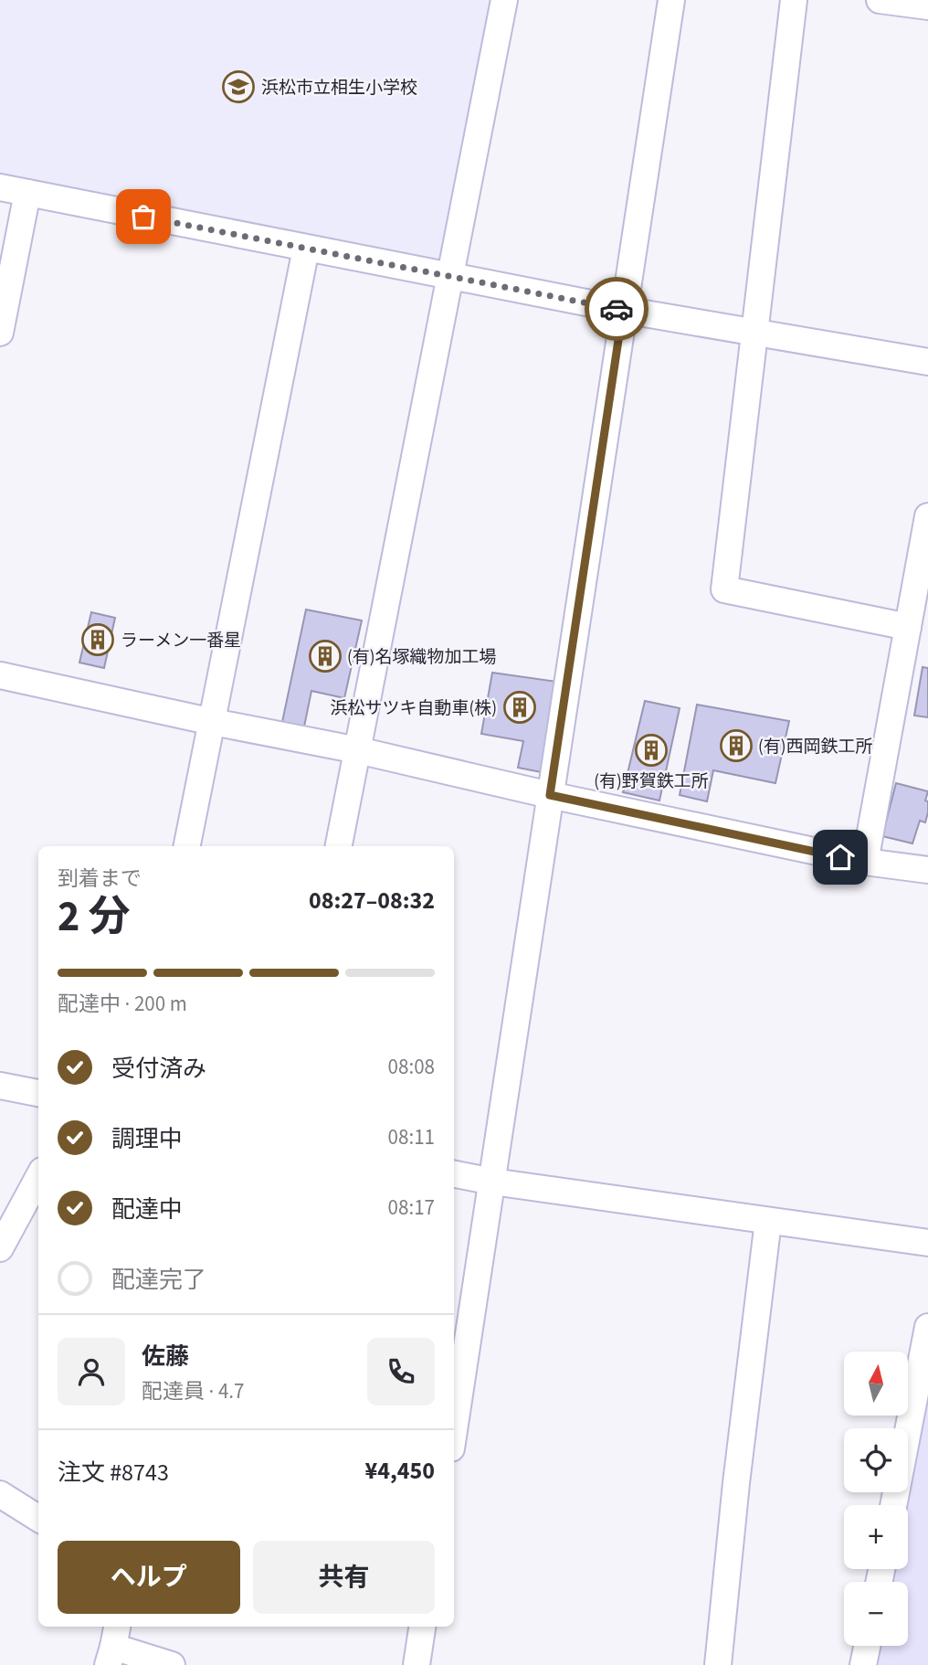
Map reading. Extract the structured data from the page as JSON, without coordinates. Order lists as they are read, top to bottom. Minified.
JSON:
{"places":{"school or university":["浜松市立相生小学校"],"building":["ラーメン一番星","(有)名塚織物加工場","浜松サツキ自動車(株)","(有)西岡鉄工所","(有)野賀鉄工所"]},"north":"top","page":{"heading":["2 分","到着まで","08:27–08:32"],"panel":["佐藤","配達員 · 4.7","注文 #8743","¥4,450"],"bar":"配達中 · 200 m","list":[["受付済み","08:08"],["調理中","08:11"],["配達中","08:17"],"配達完了"],"map_buttons":["+","−"],"buttons":["ヘルプ","共有"]}}
